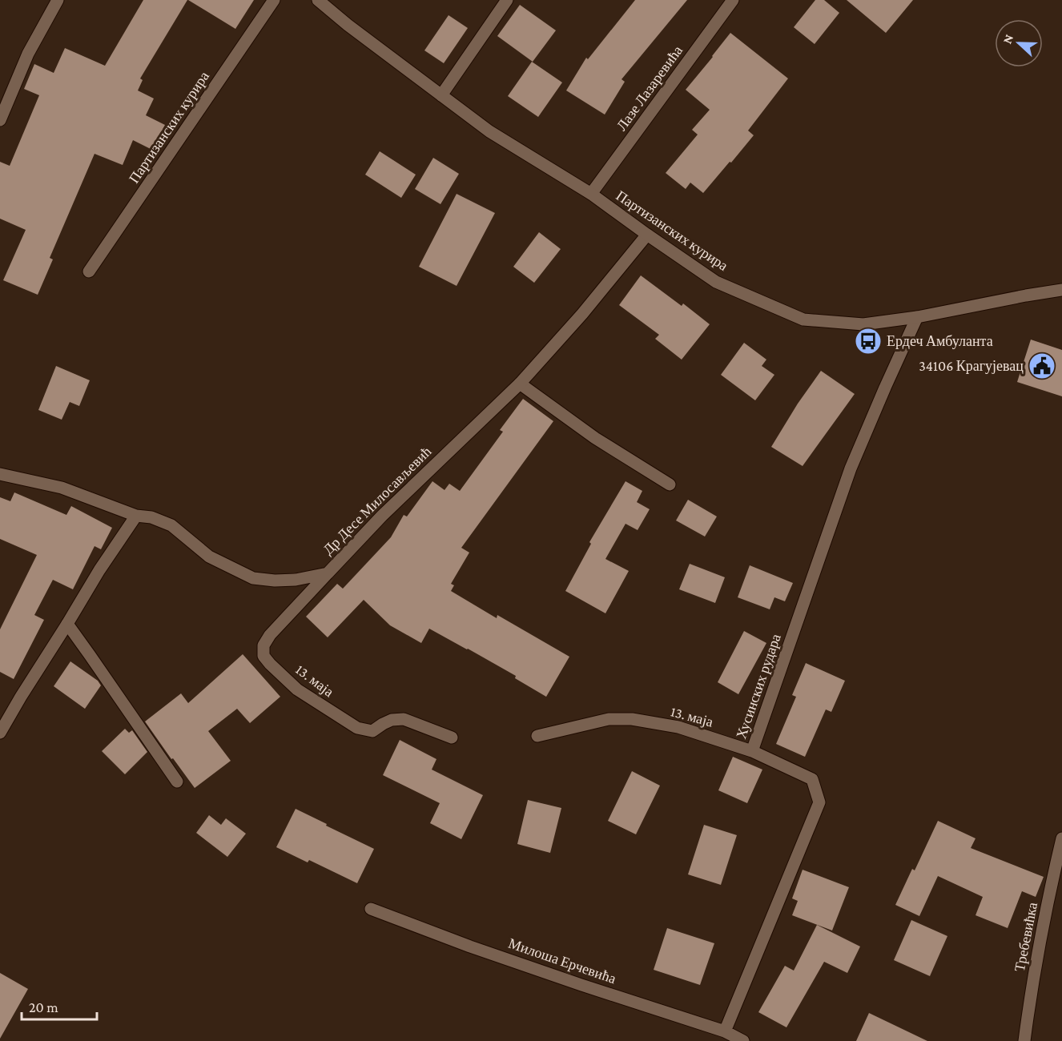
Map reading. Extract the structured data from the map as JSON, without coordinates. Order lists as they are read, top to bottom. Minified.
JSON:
{"streets":{"street":["Лазе Лазаревића","Партизанских курира","Др Десе Милосављевић","13. маја","Хусинских рудара","Требевићка","Милоша Ерчевића"]},"crossings":[["Лазе Лазаревића","Партизанских курира"],["Партизанских курира","Др Десе Милосављевић"],["Партизанских курира","Хусинских рудара"],["Др Десе Милосављевић","13. маја"],["13. маја","Хусинских рудара"],["Хусинских рудара","Милоша Ерчевића"]],"places":{"bus stop":["Ердеч Амбуланта"],"public building":["34106 Крагујевац"]},"scale_bar":"20 m","north":"left"}
